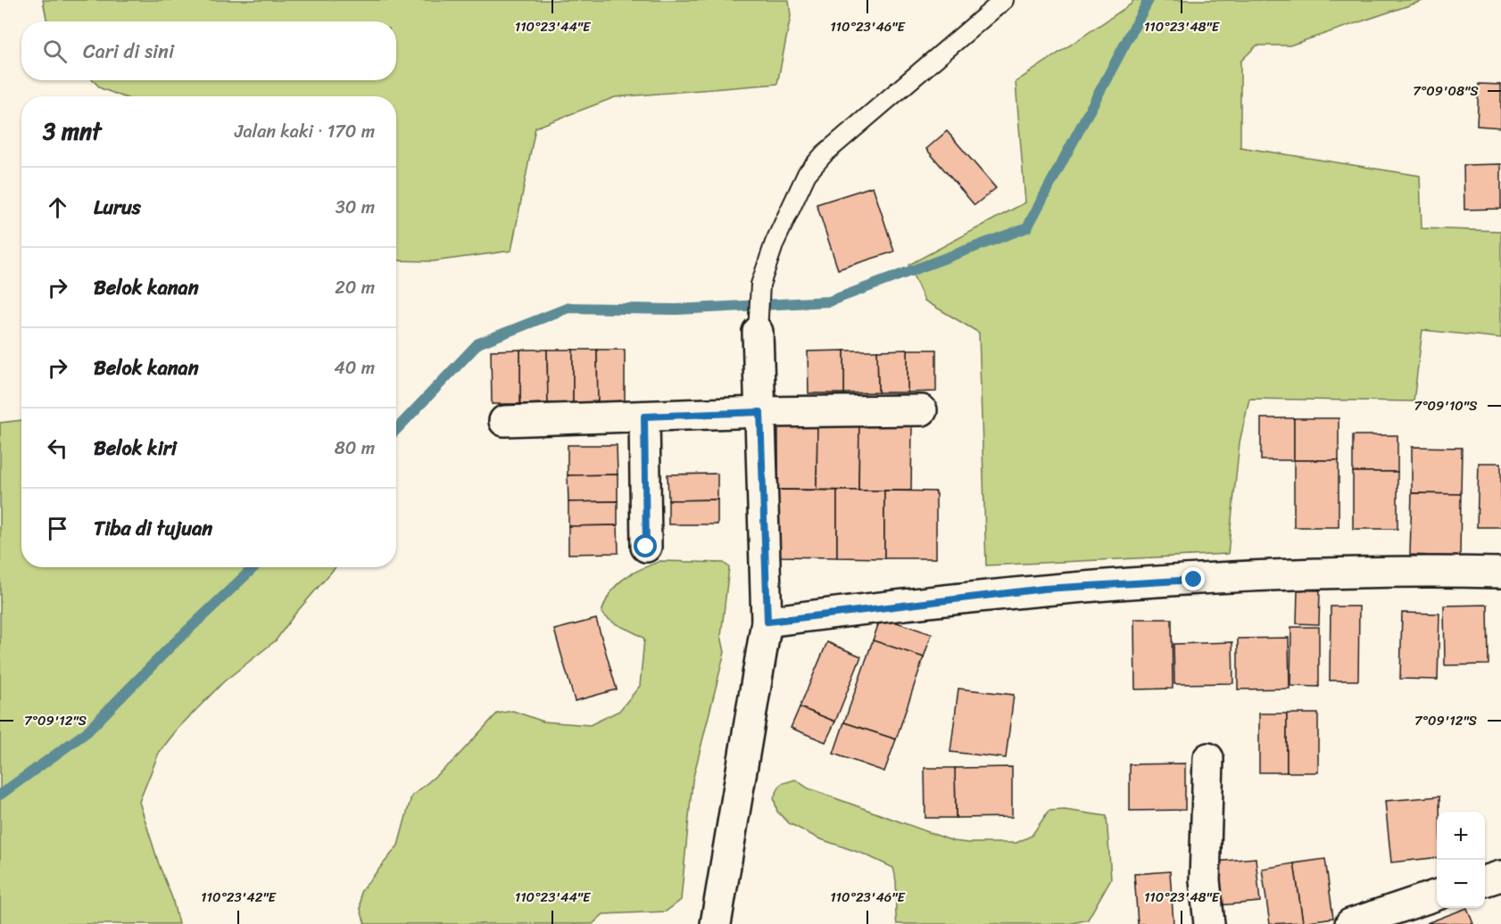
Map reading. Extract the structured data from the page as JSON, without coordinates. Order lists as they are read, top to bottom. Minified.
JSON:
{"page":{"search":"Cari di sini","heading":["3 mnt","Jalan kaki · 170 m"],"list":[["Lurus","30 m"],["Belok kanan","20 m"],["Belok kanan","40 m"],["Belok kiri","80 m"],"Tiba di tujuan"],"map_buttons":["+","−"]},"coordinates":["110°23'44\"E","110°23'46\"E","110°23'48\"E","7°09'08\"S","7°09'10\"S","7°09'12\"S","110°23'42\"E"]}
